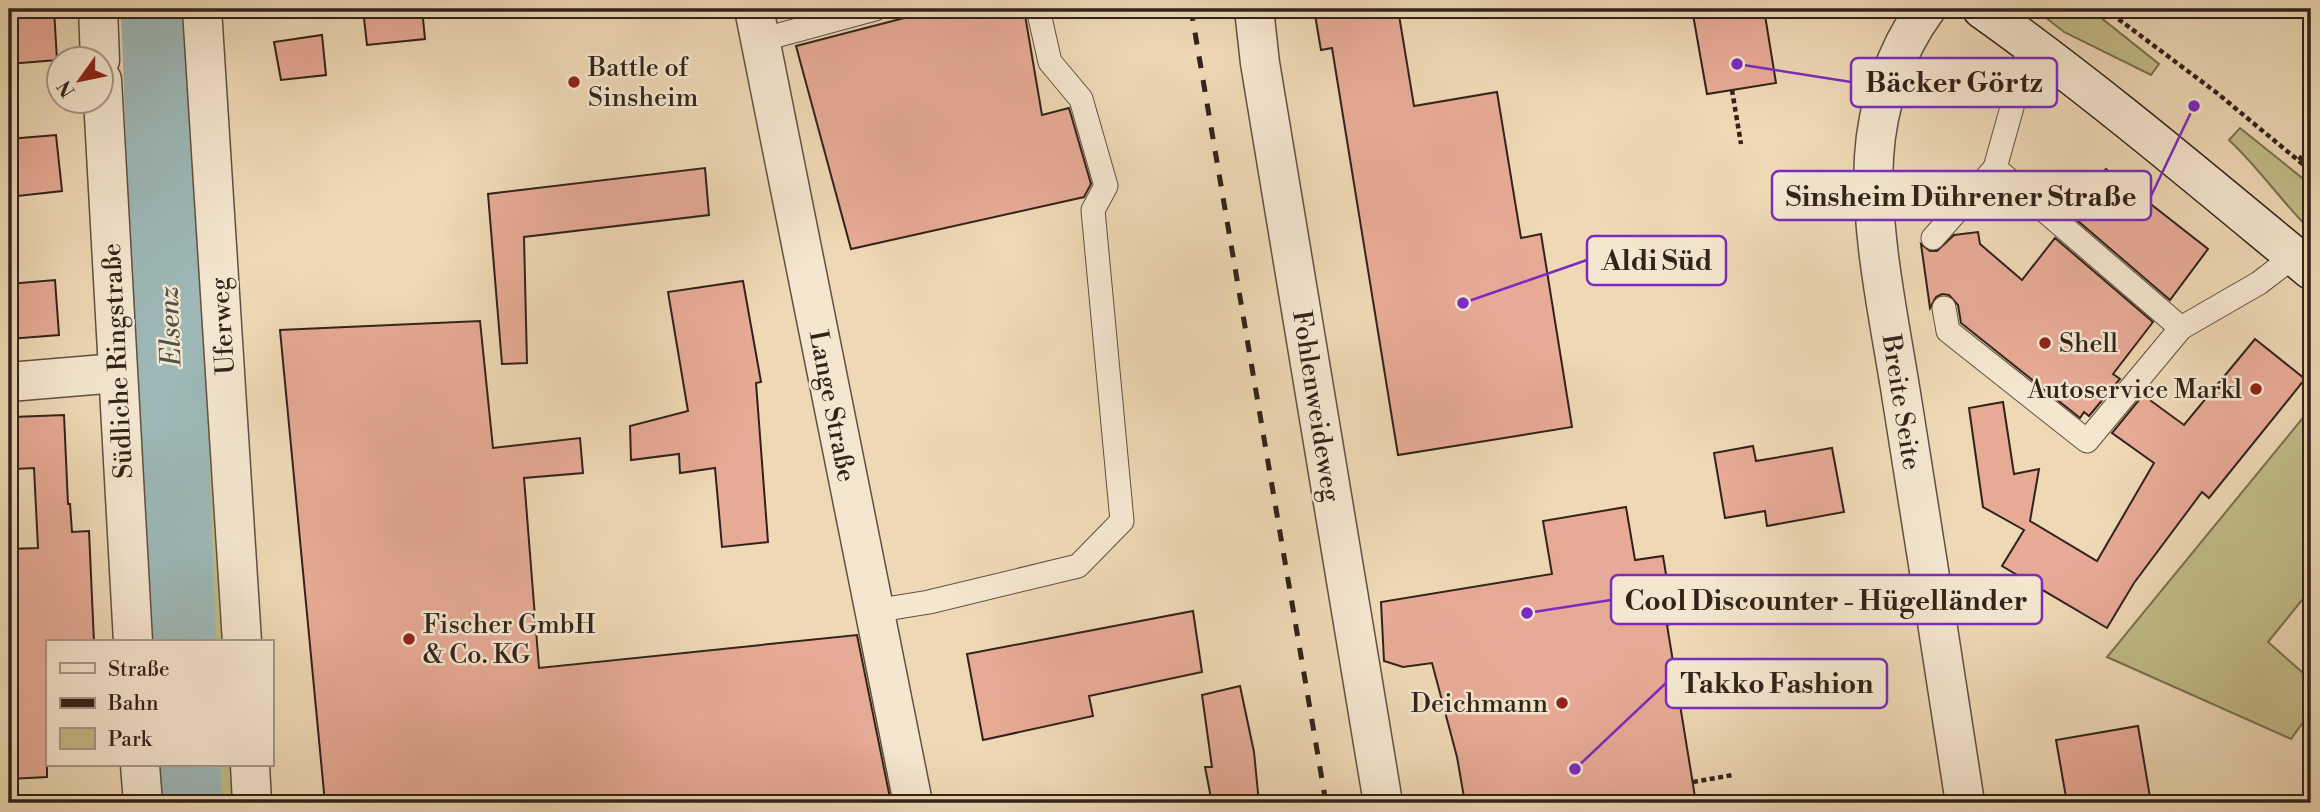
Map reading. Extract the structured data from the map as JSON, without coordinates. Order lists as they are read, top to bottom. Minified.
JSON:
{"streets":{"street":["Uferweg","Südliche Ringstraße","Breite Seite","Lange Straße","Fohlenweideweg"]},"water":["Elsenz"],"places":["Bäcker Görtz","Battle of Sinsheim","Sinsheim Dührener Straße","Aldi Süd","Shell","Autoservice Markl","Cool Discounter - Hügelländer","Fischer GmbH & Co. KG","Deichmann","Takko Fashion"],"legend":["Straße","Bahn","Park"],"north":"bottom left"}
